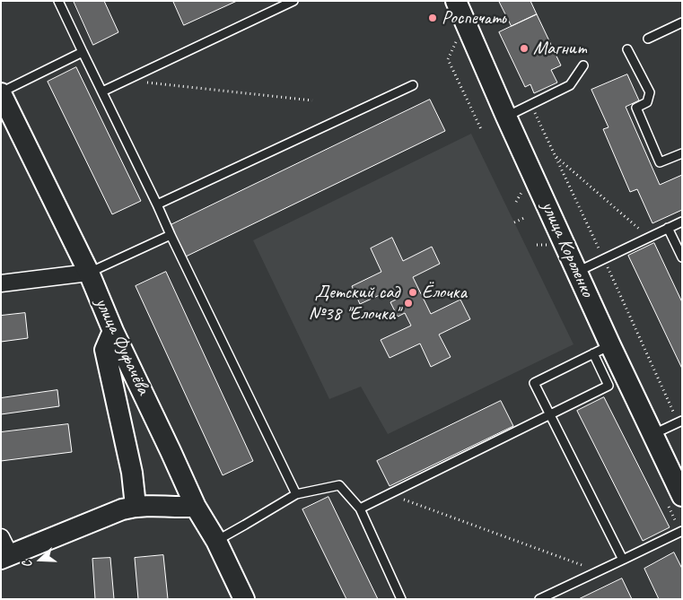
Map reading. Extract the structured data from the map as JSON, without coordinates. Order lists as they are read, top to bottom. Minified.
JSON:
{"streets":{"street":["улица Короленко","улица Фуфачёва"]},"places":["Роспечать","Магнит","Ёлочка","Детский сад №38 \"Елочка\""],"north":"left"}
